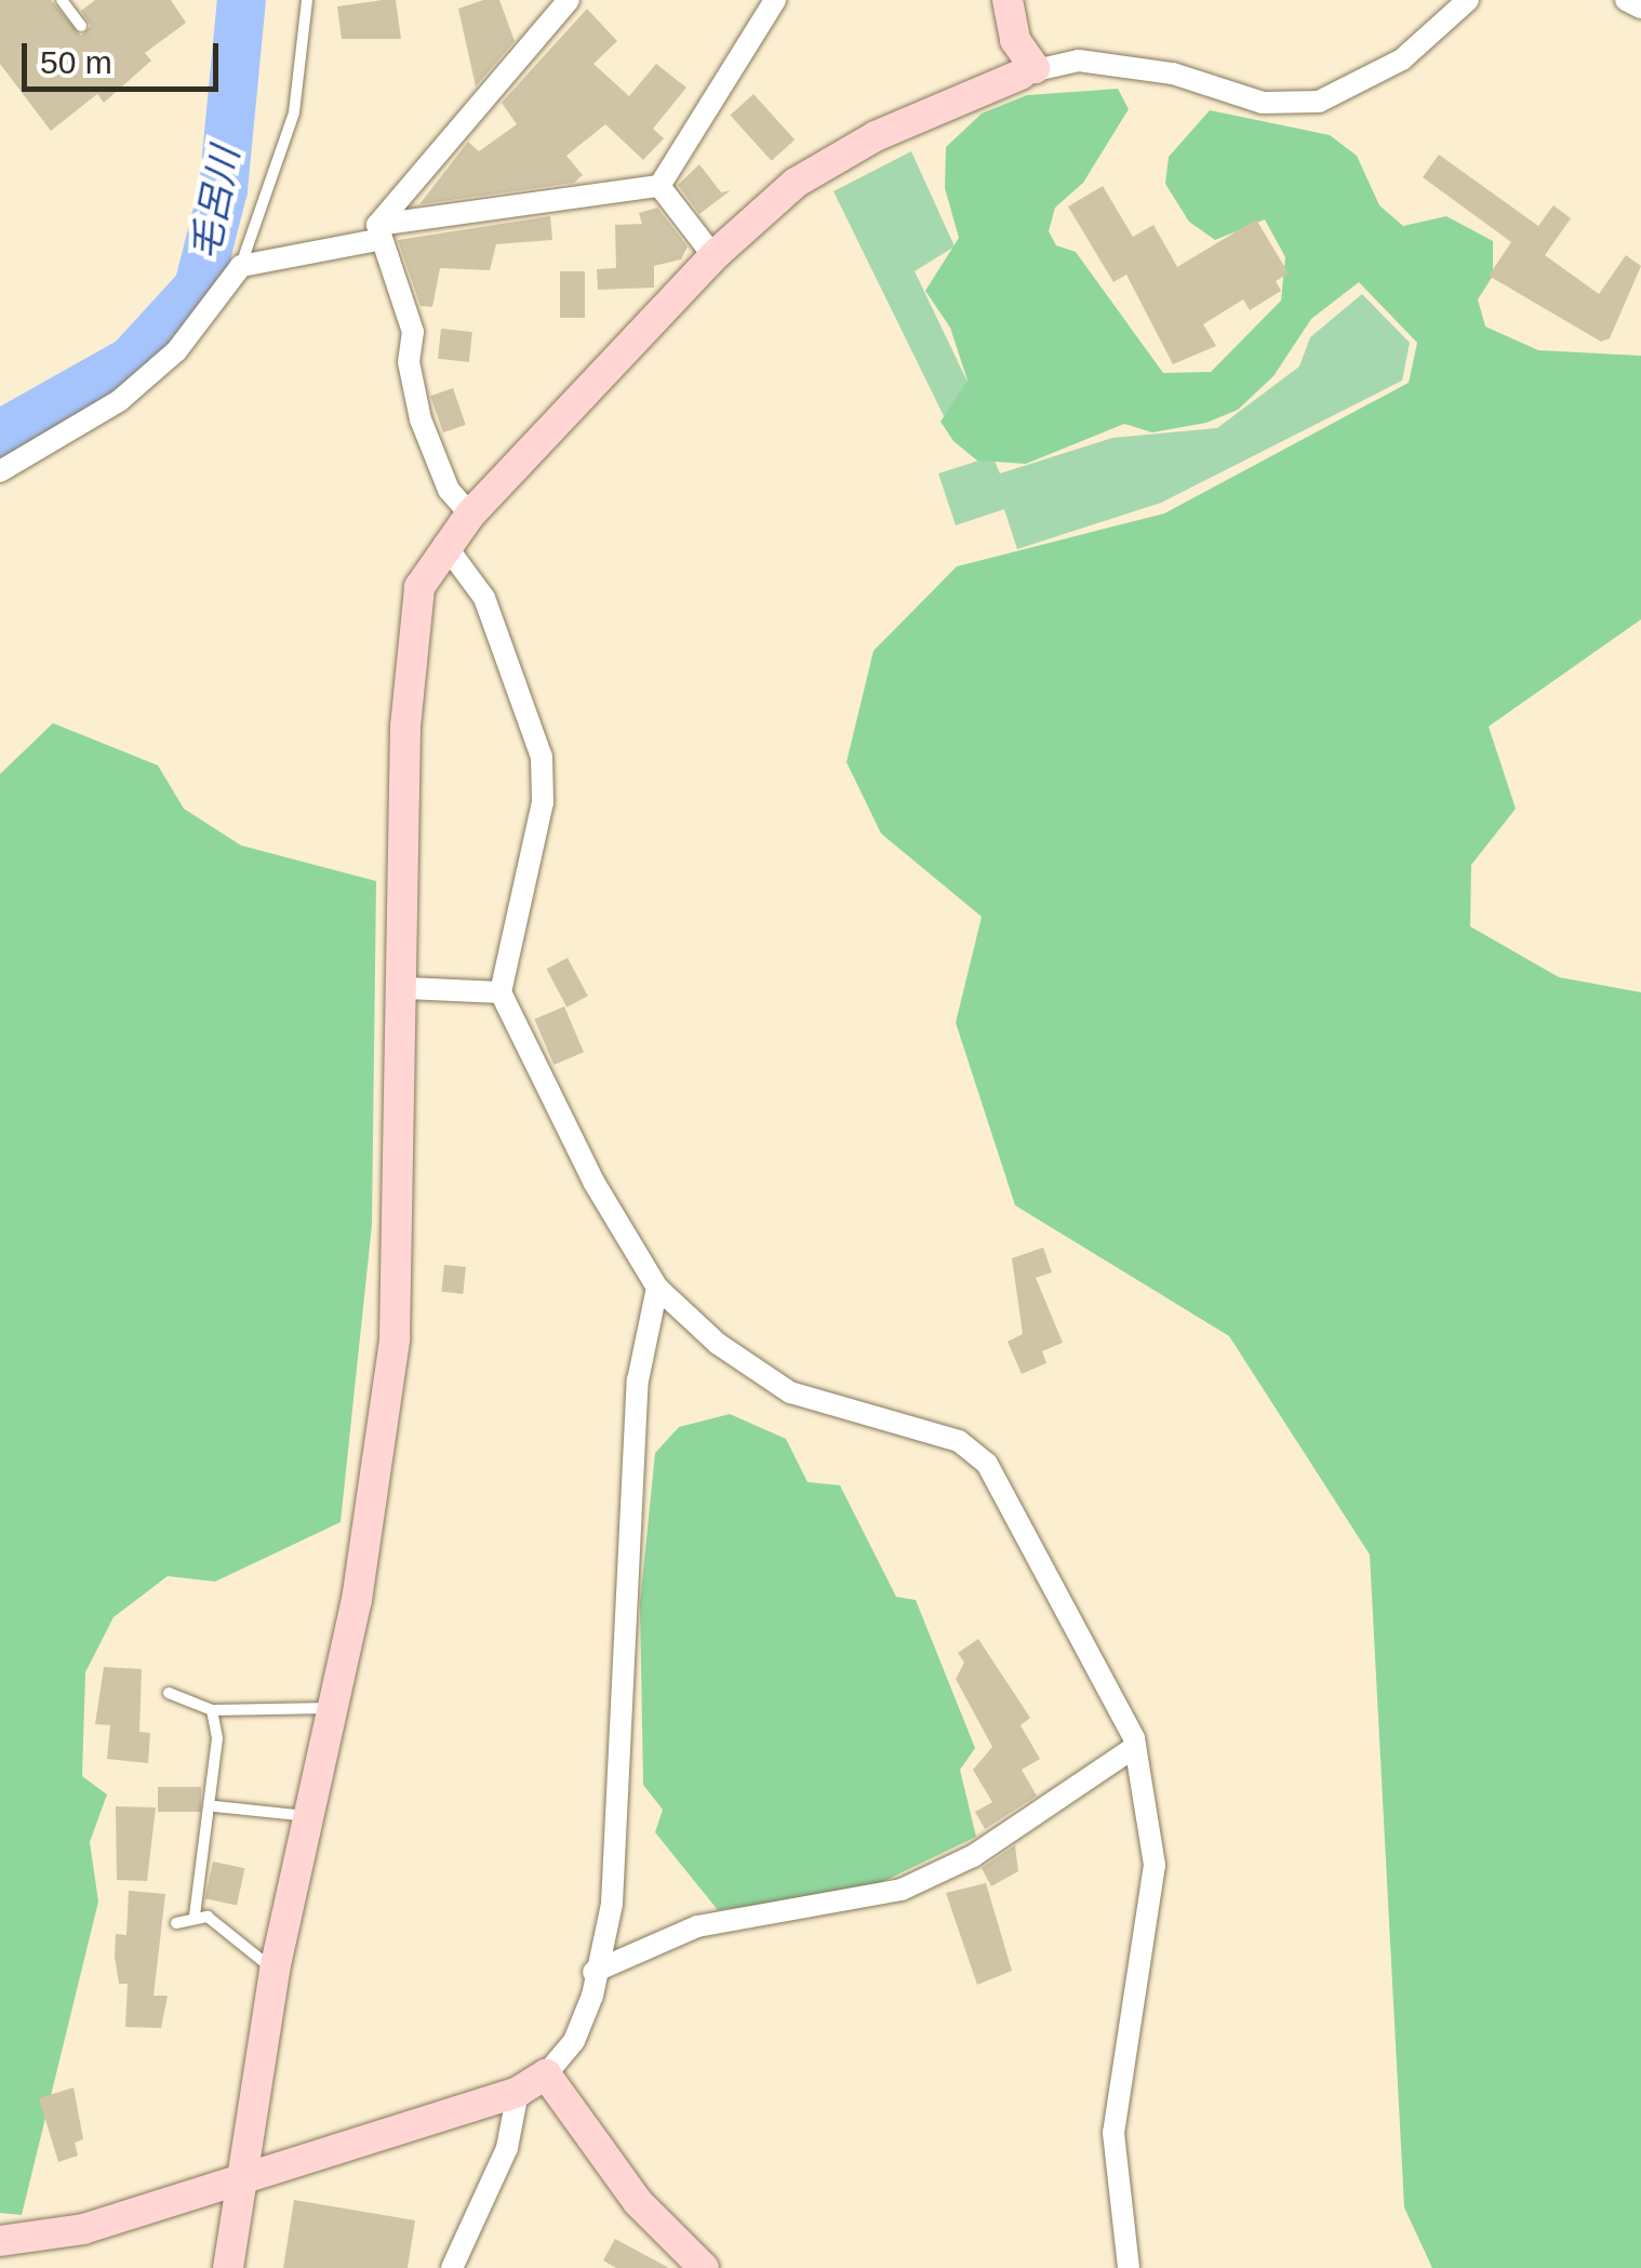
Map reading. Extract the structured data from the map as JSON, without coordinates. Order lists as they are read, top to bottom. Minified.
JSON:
{"water":["毛呂川"],"scale_bar":"50 m"}
